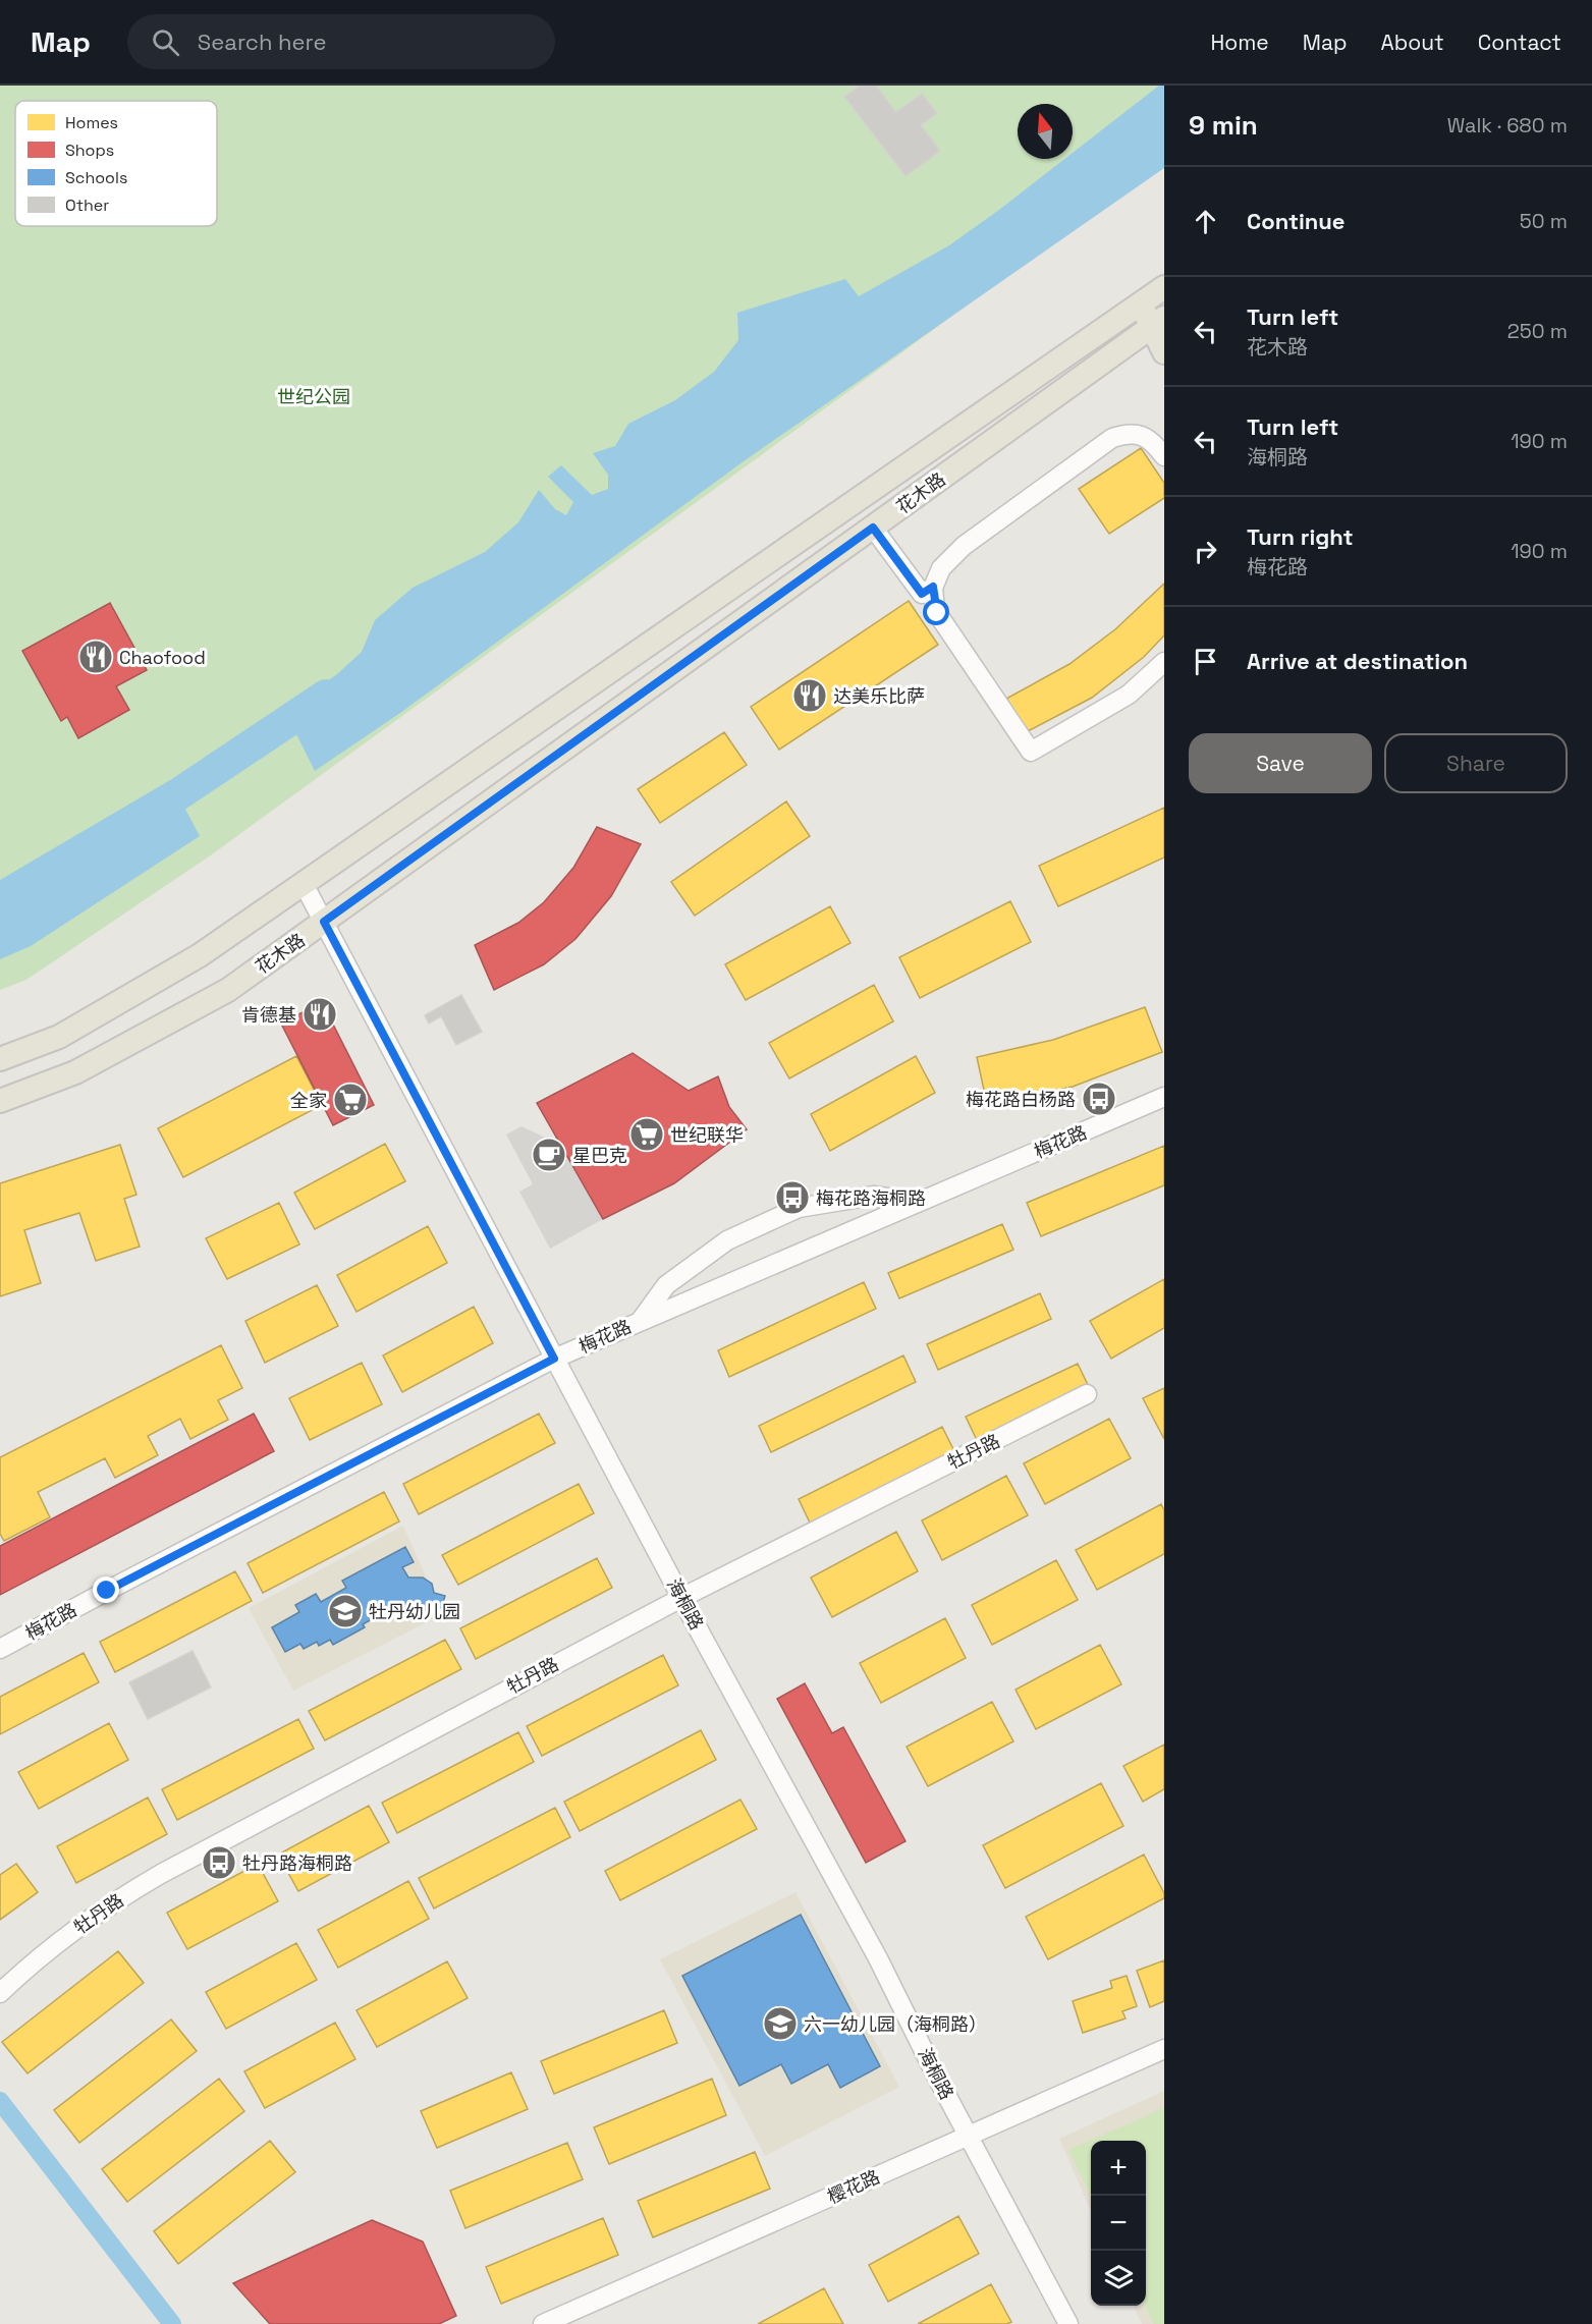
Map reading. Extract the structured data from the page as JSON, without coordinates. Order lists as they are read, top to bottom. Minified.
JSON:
{"streets":{"main road":["花木路"],"street":["梅花路","牡丹路","海桐路","樱花路"]},"crossings":[["花木路","海桐路"],["梅花路","海桐路"],["牡丹路","海桐路"],["海桐路","樱花路"]],"parks":["世纪公园"],"places":{"restaurant":["Chaofood","达美乐比萨","肯德基"],"bus stop":["梅花路白杨路","梅花路海桐路","牡丹路海桐路"],"supermarket":["全家","世纪联华"],"cafe":["星巴克"],"school or university":["牡丹幼儿园","六一幼儿园（海桐路）"]},"legend":["Homes","Shops","Schools","Other"],"north":"top","page":{"header":"Map","search":"Search here","nav":["Home","Map","About","Contact"],"heading":["9 min","Walk · 680 m"],"list":[["Continue","50 m"],["Turn left","花木路","250 m"],["Turn left","海桐路","190 m"],["Turn right","梅花路","190 m"],"Arrive at destination"],"buttons":["Save","Share"],"map_buttons":["+","−"]}}
